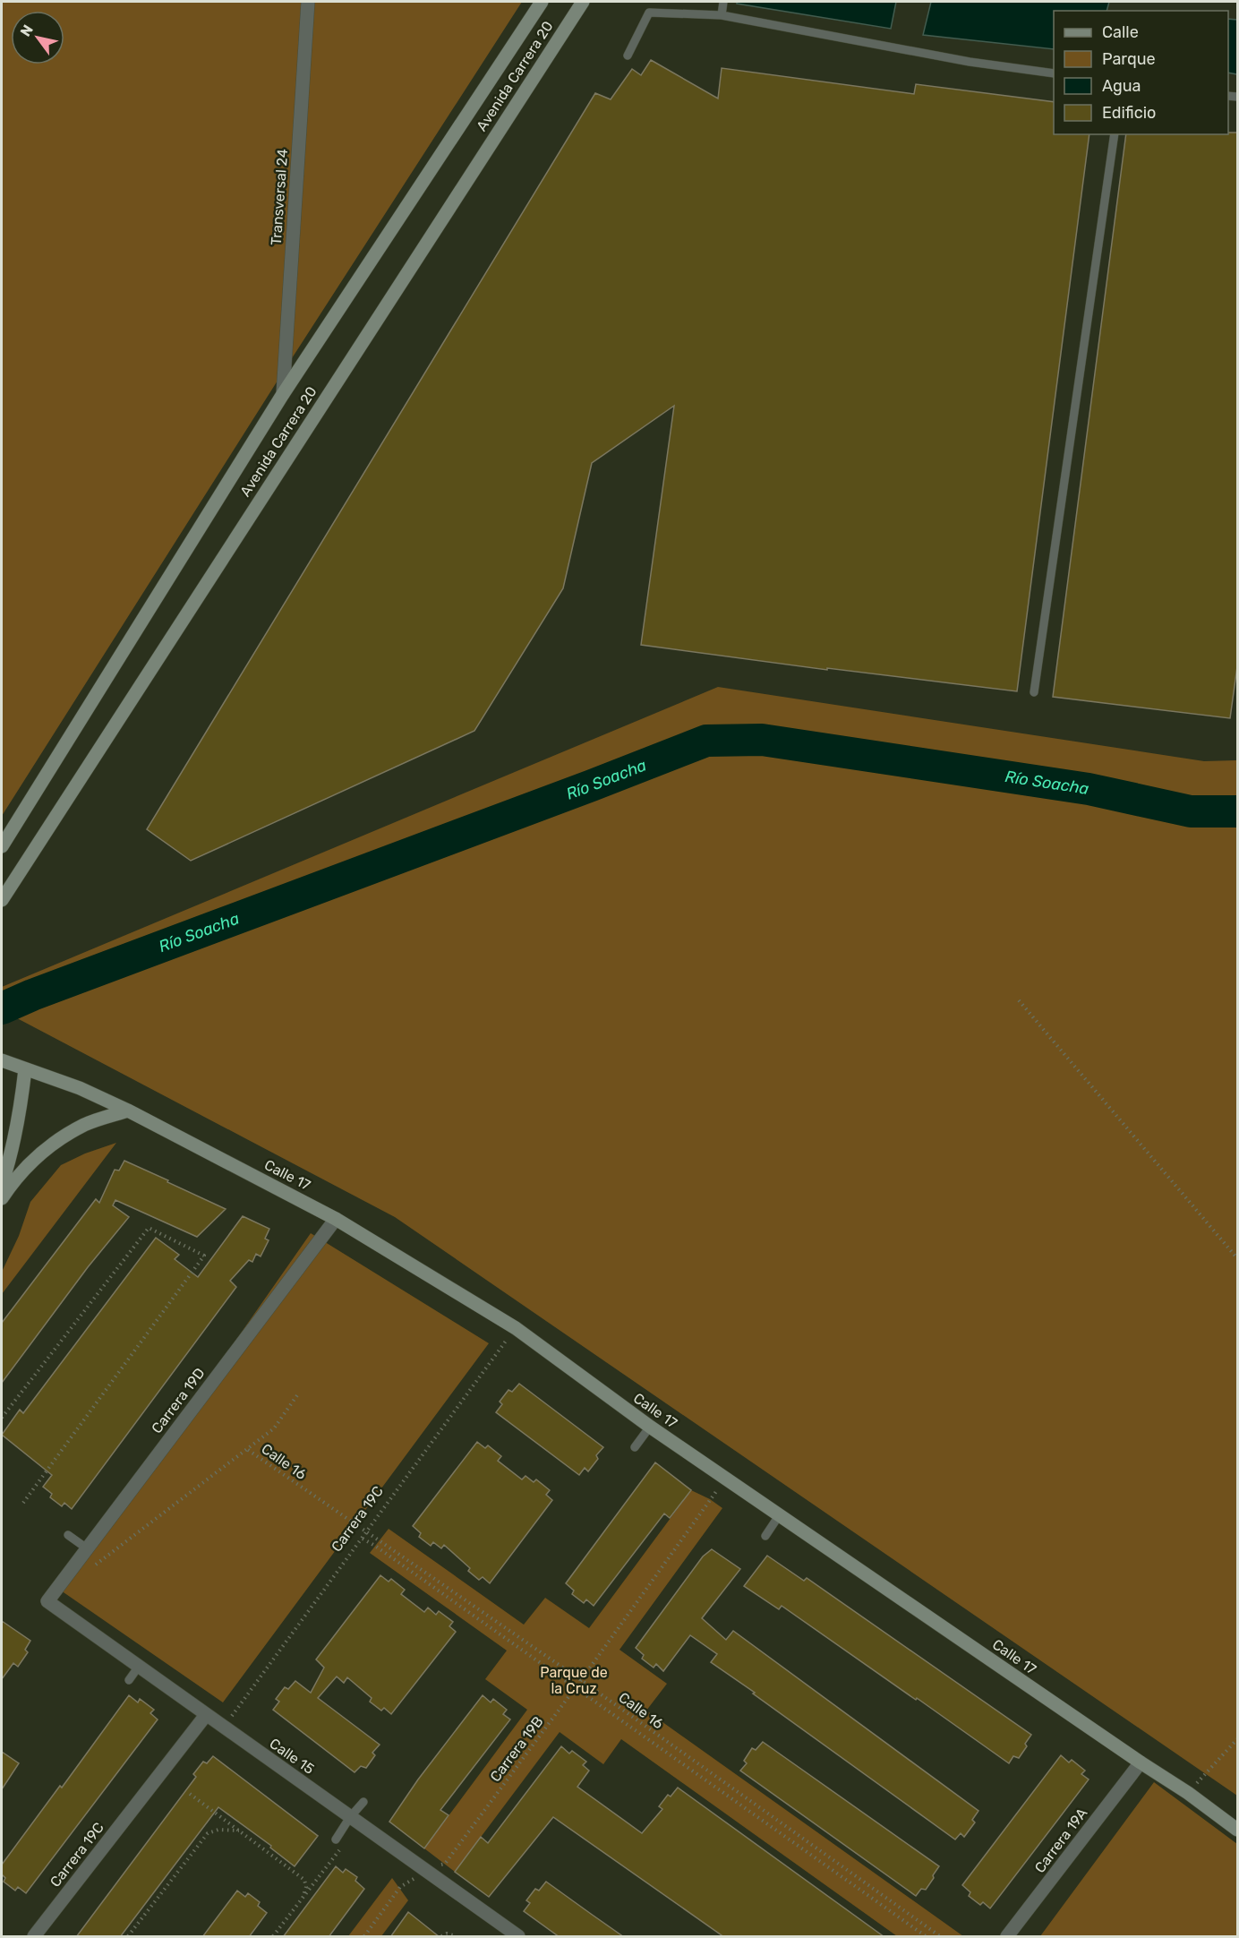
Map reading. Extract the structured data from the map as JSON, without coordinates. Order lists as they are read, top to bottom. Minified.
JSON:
{"streets":{"street":["Avenida Carrera 20","Transversal 24","Calle 17","Carrera 19D","Carrera 19C","Calle 15","Carrera 19A"],"path":["Calle 16","Carrera 19B"]},"crossings":[["Avenida Carrera 20","Transversal 24"],["Calle 17","Carrera 19D"],["Calle 17","Carrera 19C"],["Calle 17","Carrera 19B"],["Calle 17","Carrera 19A"],["Carrera 19D","Calle 15"],["Calle 16","Carrera 19C"],["Calle 16","Carrera 19B"],["Carrera 19C","Calle 15"],["Carrera 19B","Calle 15"]],"water":["Río Soacha"],"parks":["Parque de la Cruz"],"legend":["Calle","Parque","Agua","Edificio"],"north":"top left"}
